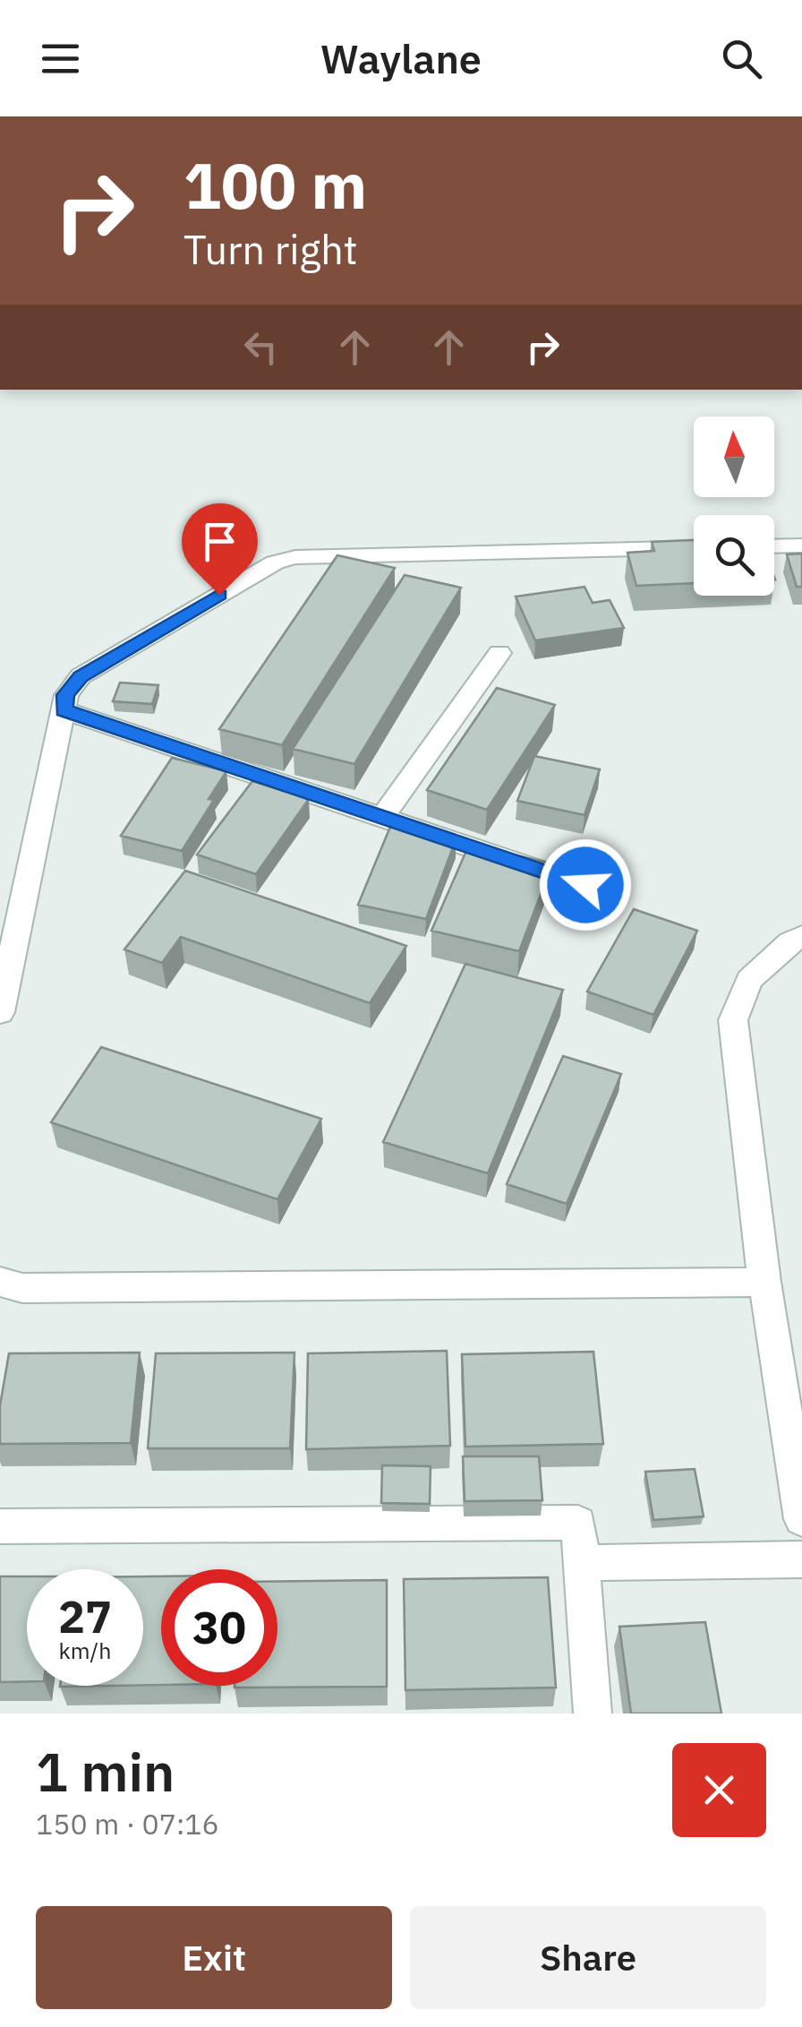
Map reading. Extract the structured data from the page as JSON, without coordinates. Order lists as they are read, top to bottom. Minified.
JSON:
{"north":"top","page":{"header":"Waylane","turn":["100 m","Turn right"],"speed":"27 km/h","limit":"30","heading":["1 min","150 m · 07:16"],"buttons":["Exit","Share"]}}
